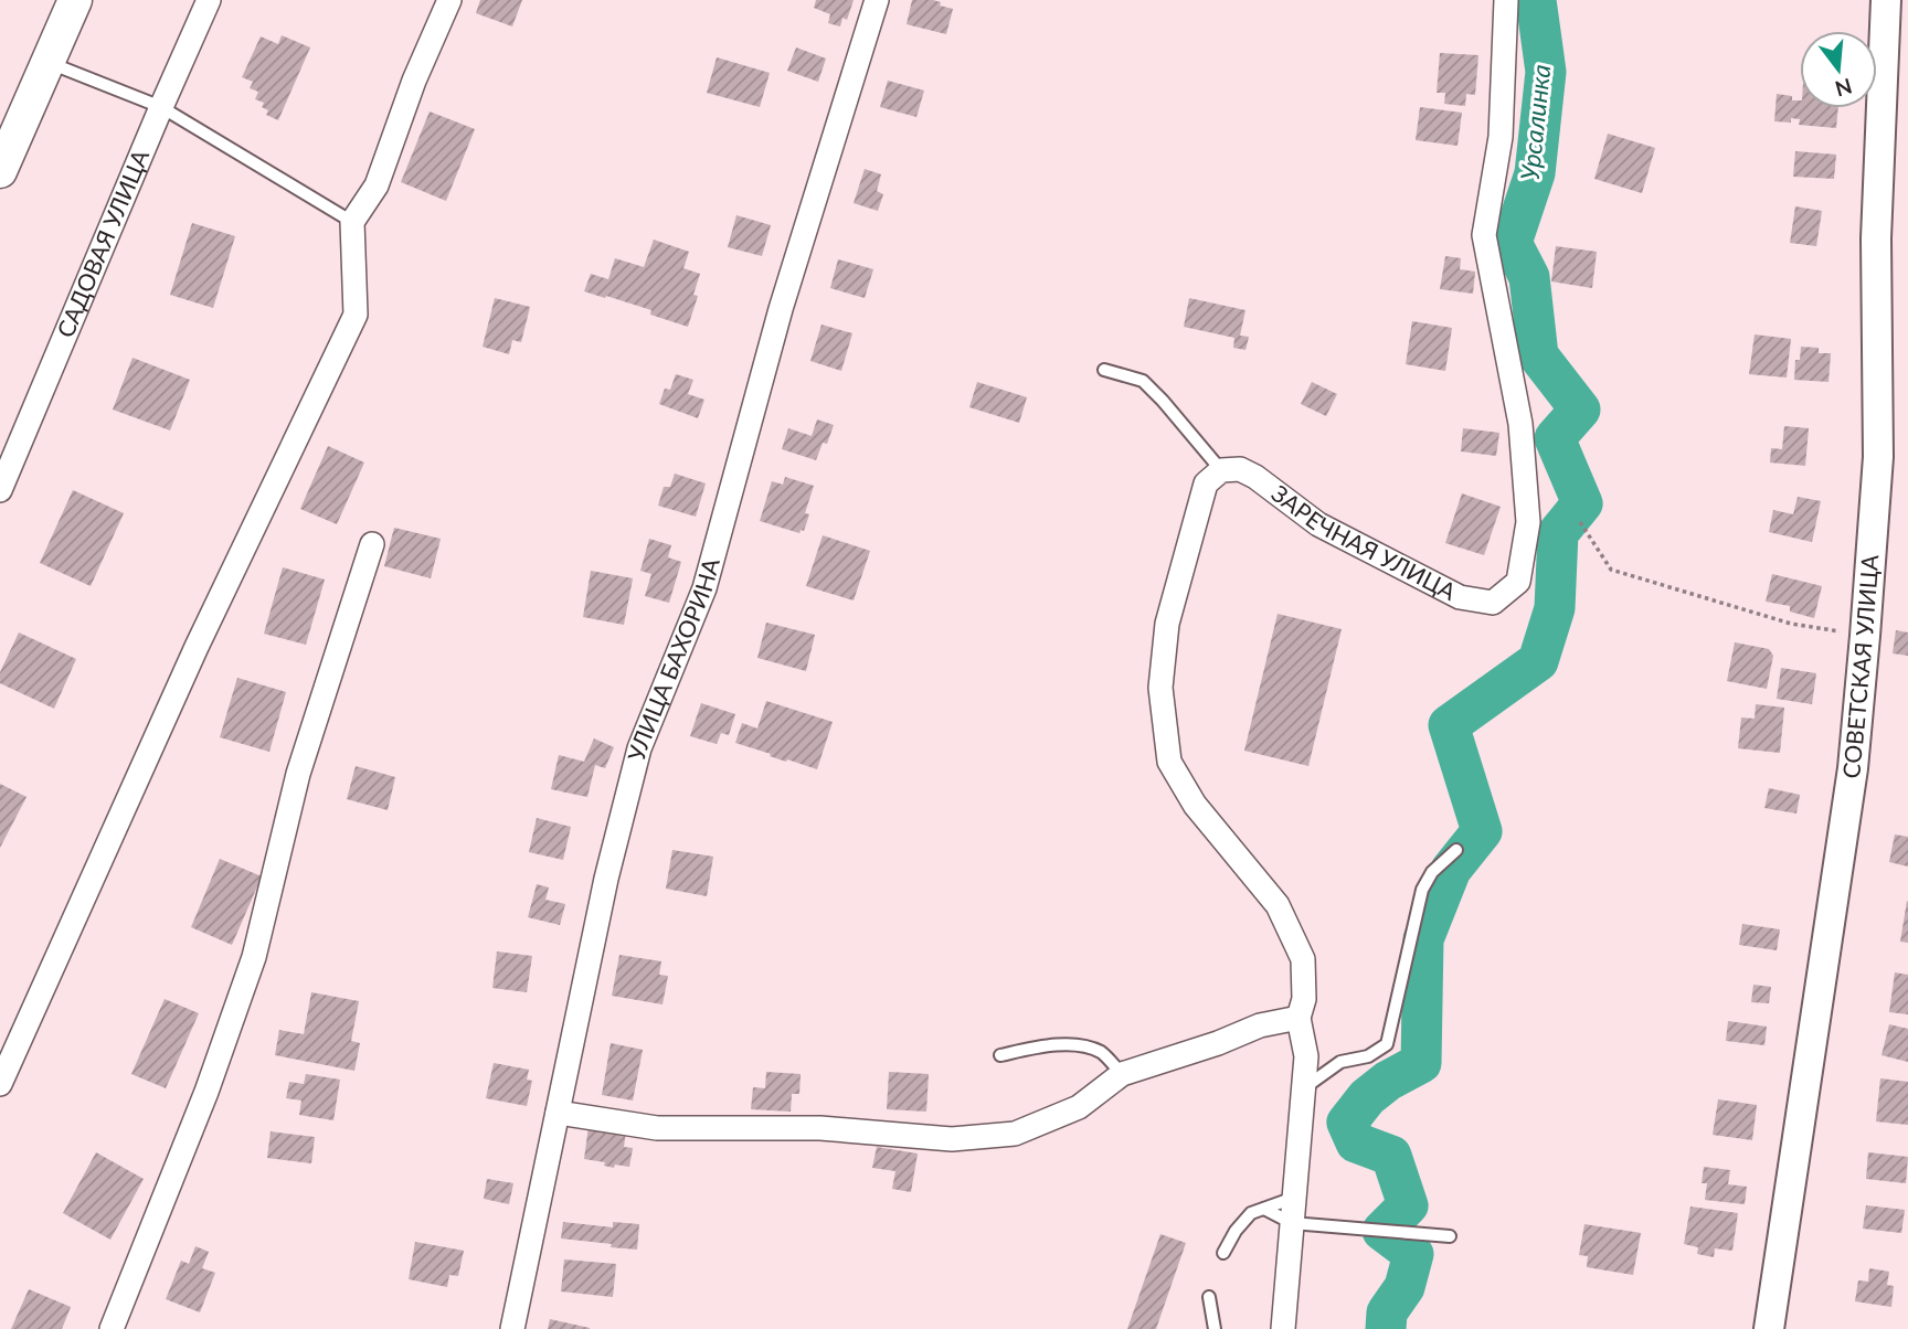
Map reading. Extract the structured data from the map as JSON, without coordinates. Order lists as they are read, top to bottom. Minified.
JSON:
{"streets":{"street":["САДОВАЯ УЛИЦА","ЗАРЕЧНАЯ УЛИЦА","УЛИЦА БАХОРИНА","СОВЕТСКАЯ УЛИЦА"]},"water":["Урсалинка"],"north":"bottom"}
